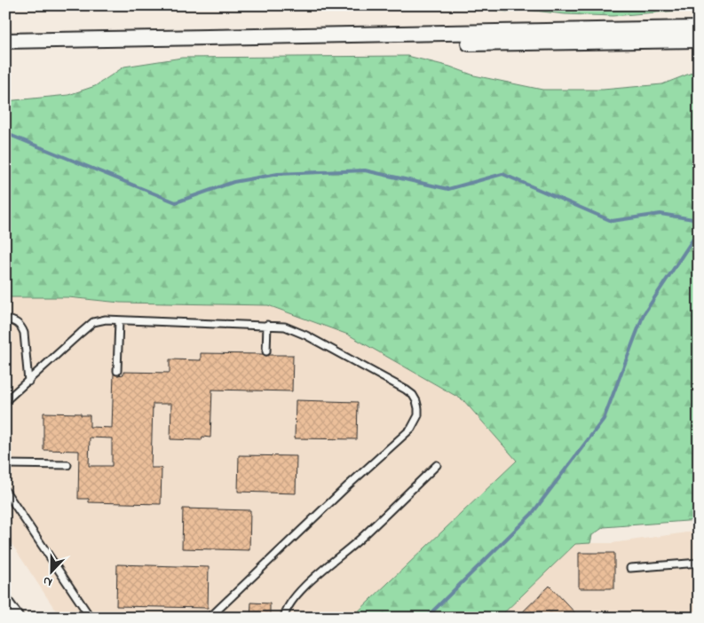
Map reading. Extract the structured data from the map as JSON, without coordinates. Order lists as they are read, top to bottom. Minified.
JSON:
{"north":"bottom"}
